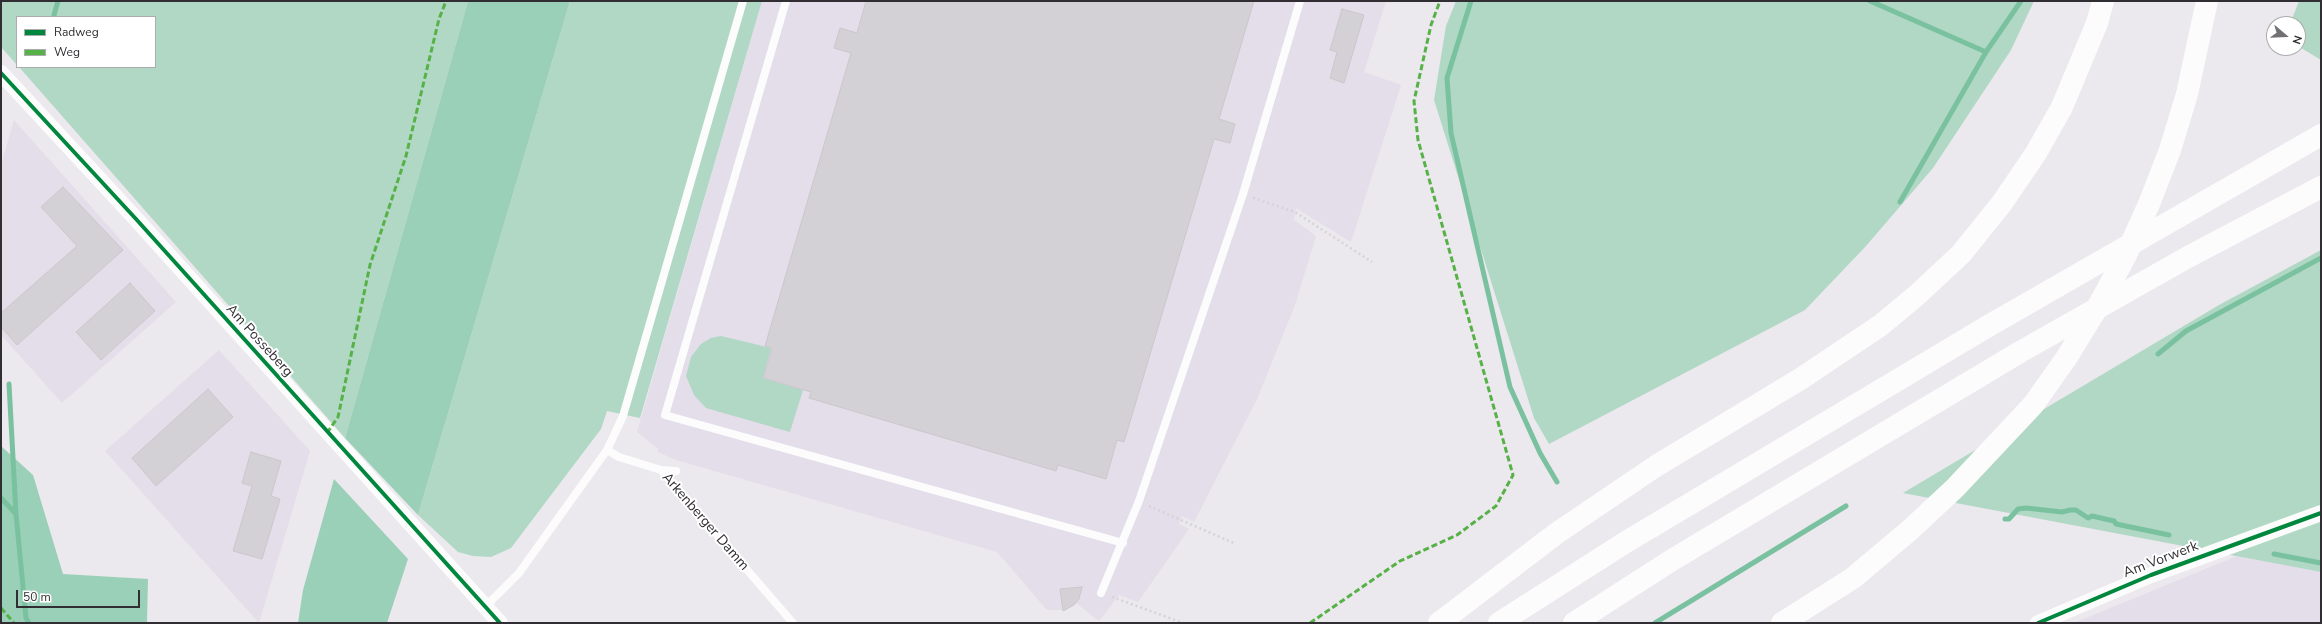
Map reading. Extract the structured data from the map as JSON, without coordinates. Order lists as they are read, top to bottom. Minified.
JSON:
{"streets":{"street":["Am Posseberg","Am Vorwerk"],"lane":["Arkenberger Damm"]},"legend":["Radweg","Weg"],"scale_bar":"50 m","north":"right"}
